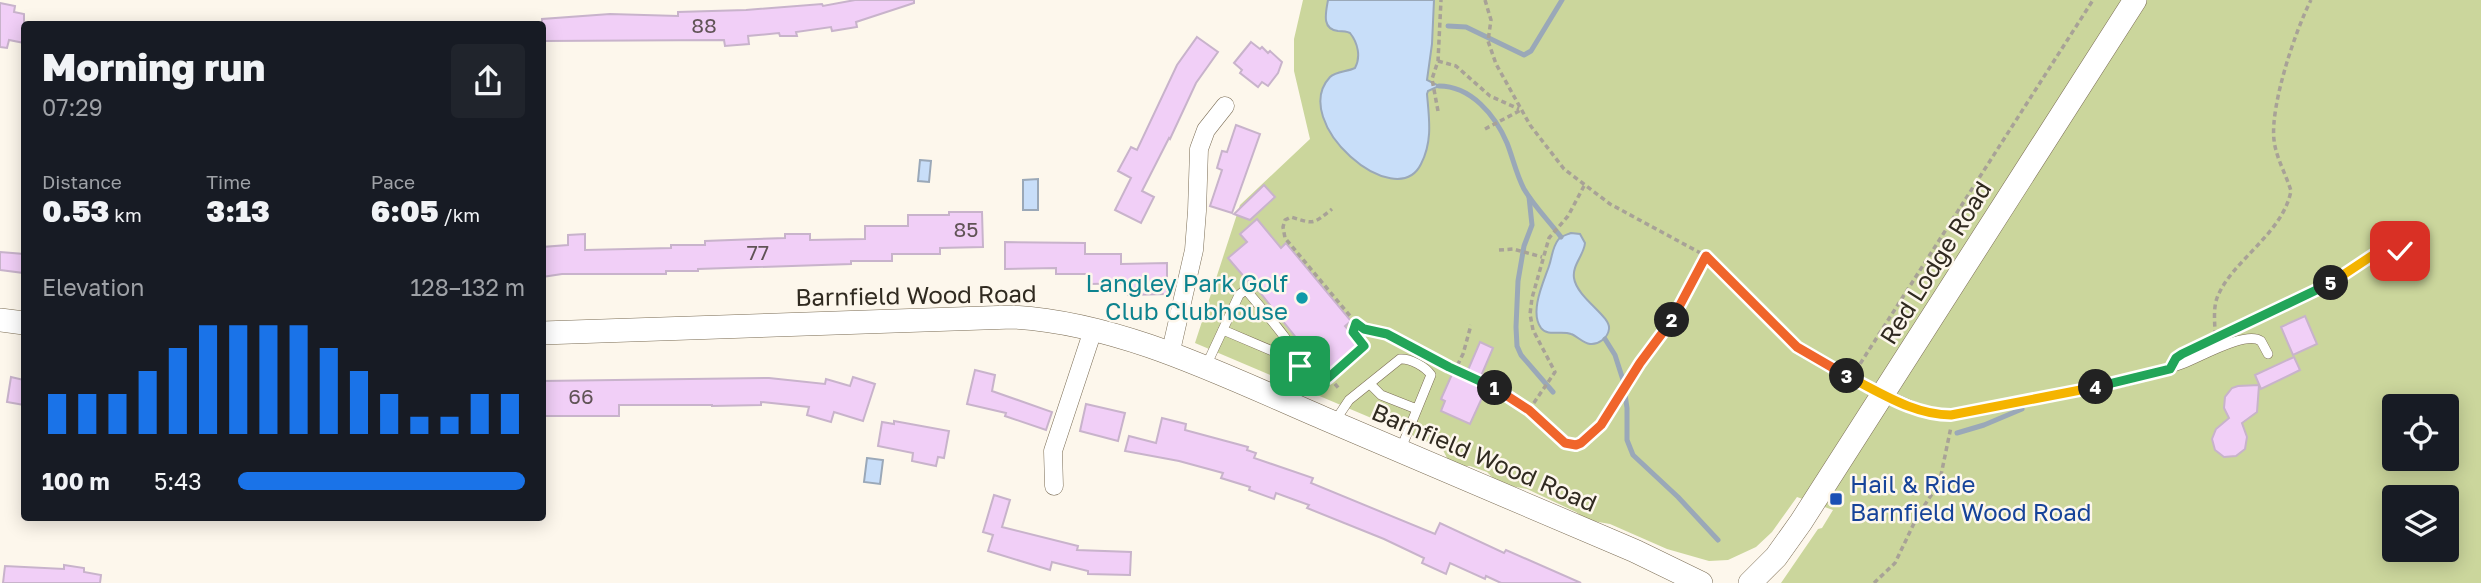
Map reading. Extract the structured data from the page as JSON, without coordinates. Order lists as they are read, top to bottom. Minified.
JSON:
{"streets":{"street":["Red Lodge Road","Barnfield Wood Road"]},"places":{"other":["Langley Park Golf Club Clubhouse"],"transit":["Hail & Ride Barnfield Wood Road"]},"house_numbers":["88","85","77","66"],"page":{"heading":["Morning run","07:29"],"stats":[["Distance","0.53 km"],["Time","3:13"],["Pace","6:05 /km"]],"chart":["Elevation","128–132 m"],"pins":["5","2","3","4","1"],"list":[{"name":"100 m","note":"5:43"}]}}
